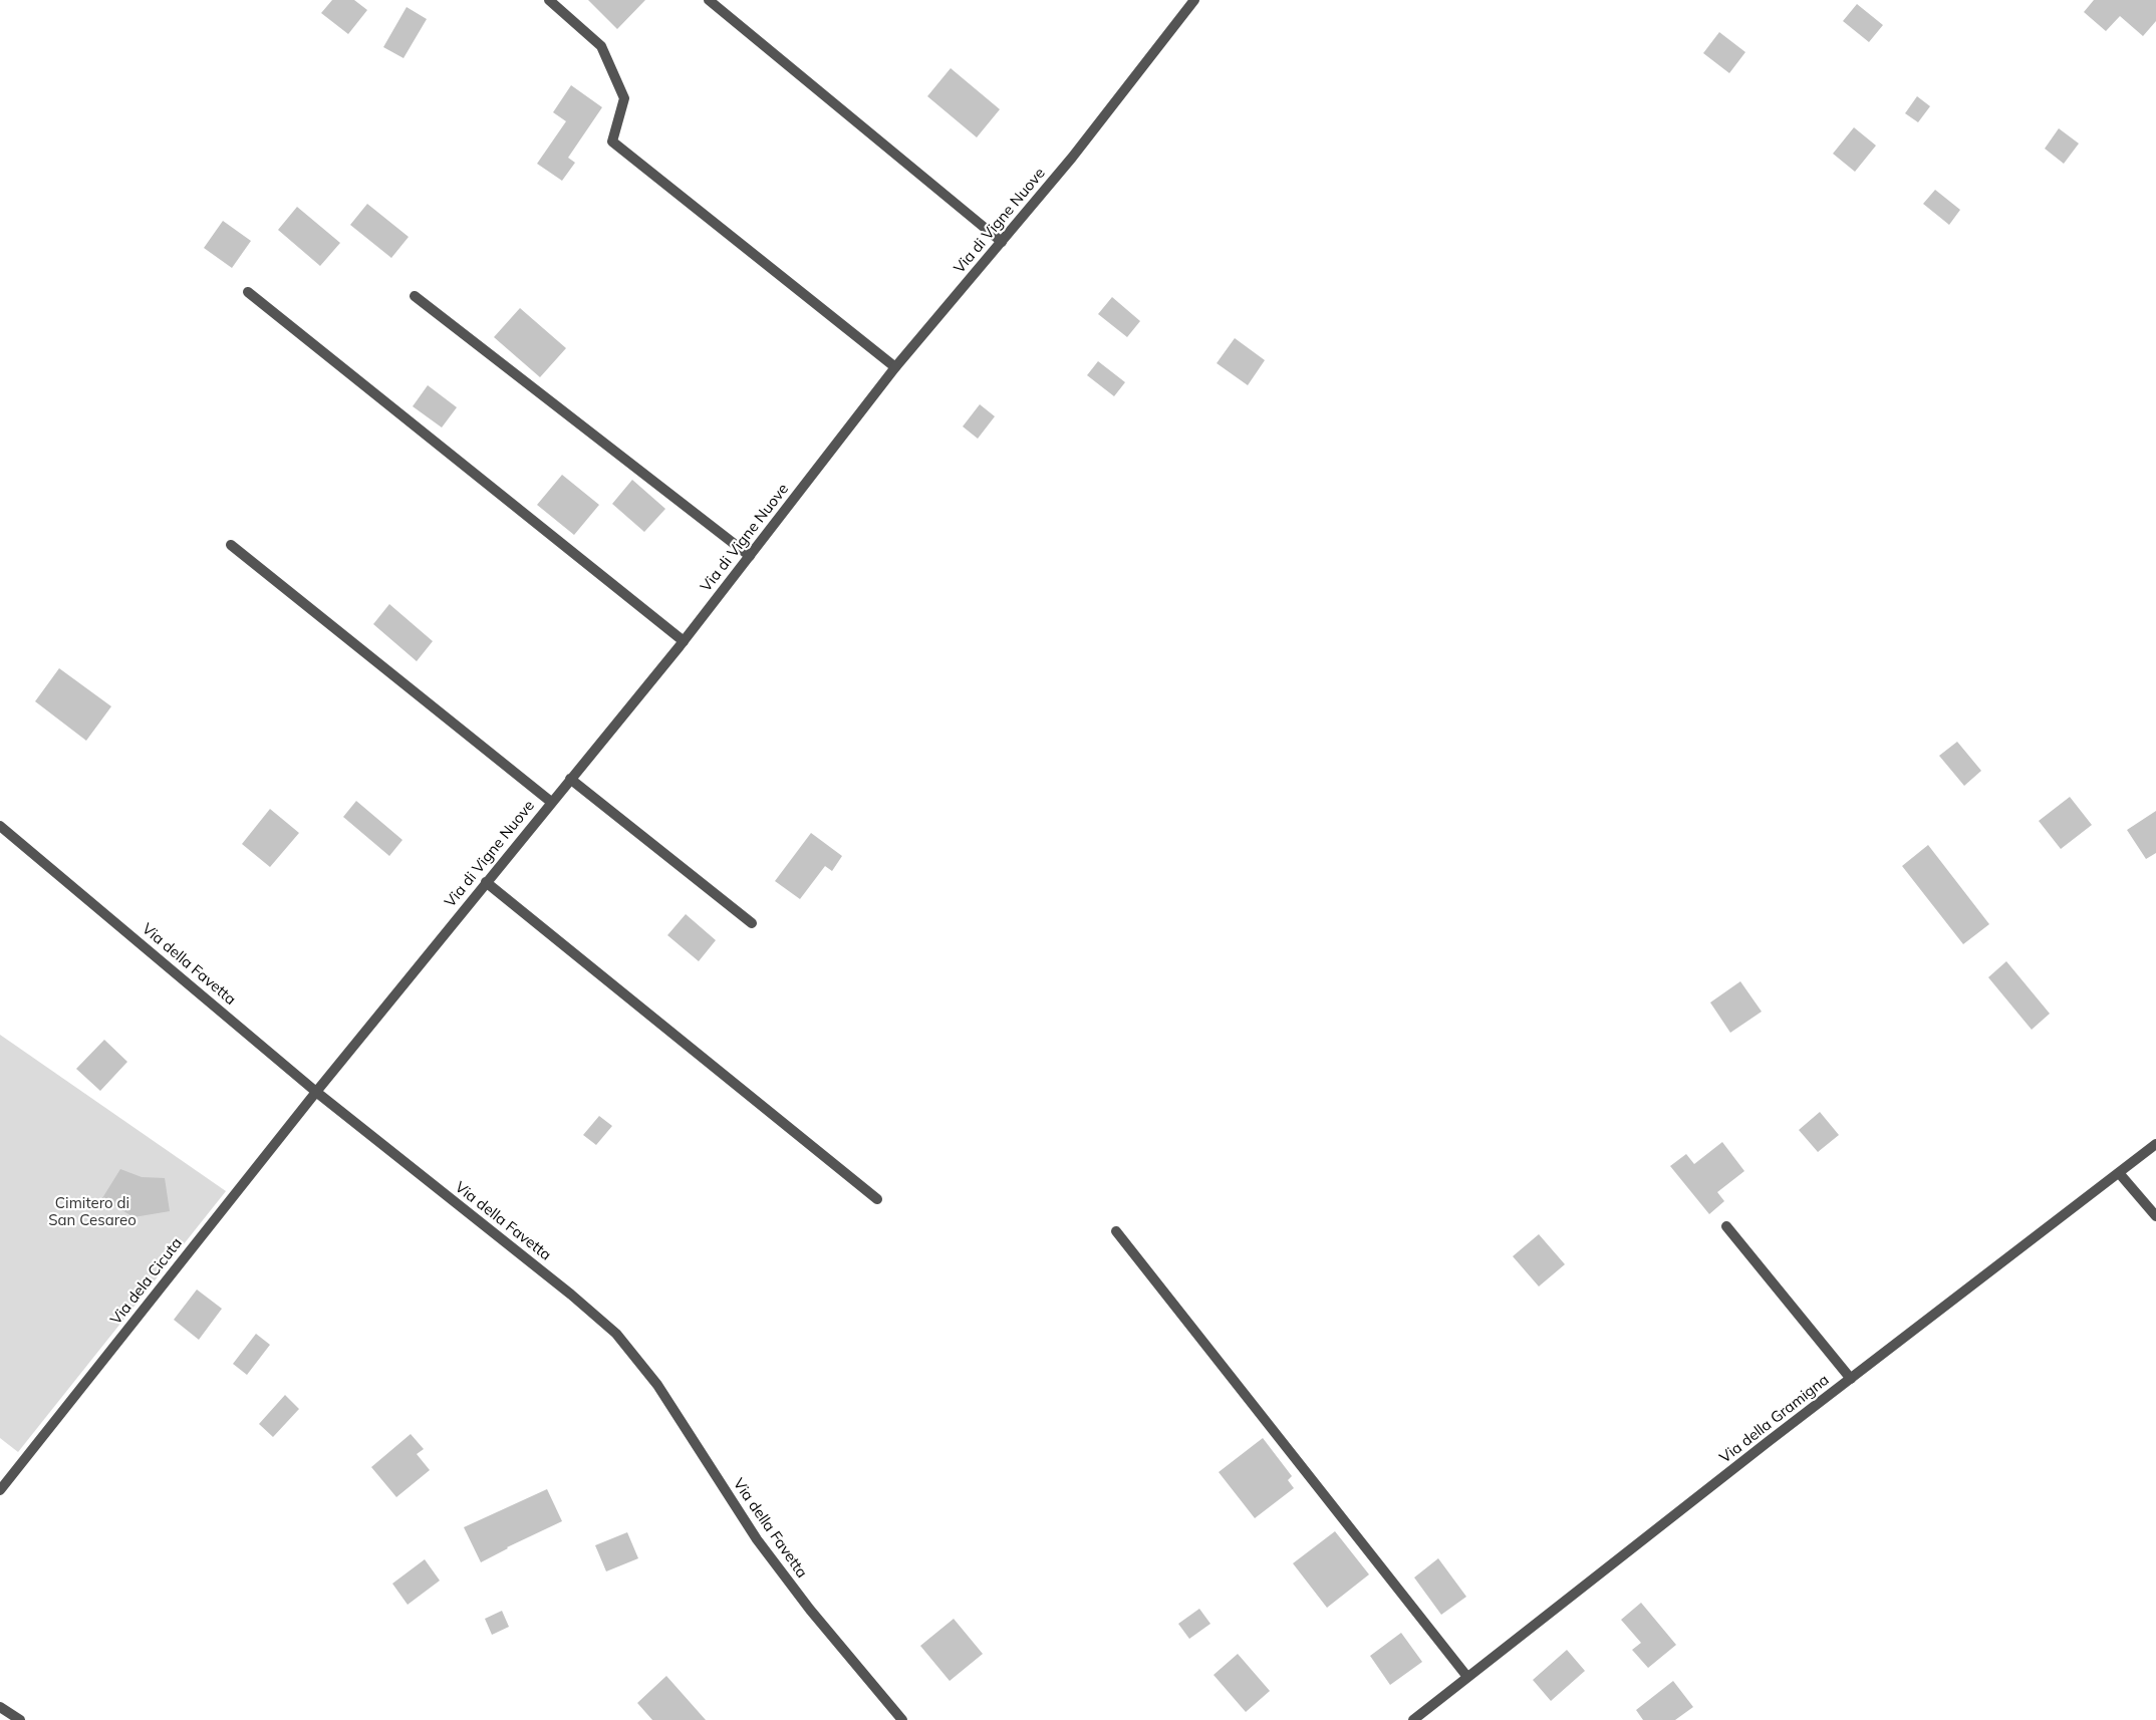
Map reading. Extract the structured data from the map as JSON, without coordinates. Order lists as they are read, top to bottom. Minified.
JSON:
{"streets":{"street":["Via di Vigne Nuove","Via della Favetta","Via dela Cicuta","Via della Gramigna"]},"crossings":[["Via di Vigne Nuove","Via della Favetta"],["Via di Vigne Nuove","Via dela Cicuta"],["Via della Favetta","Via dela Cicuta"]],"parks":["Cimitero di San Cesareo"]}
